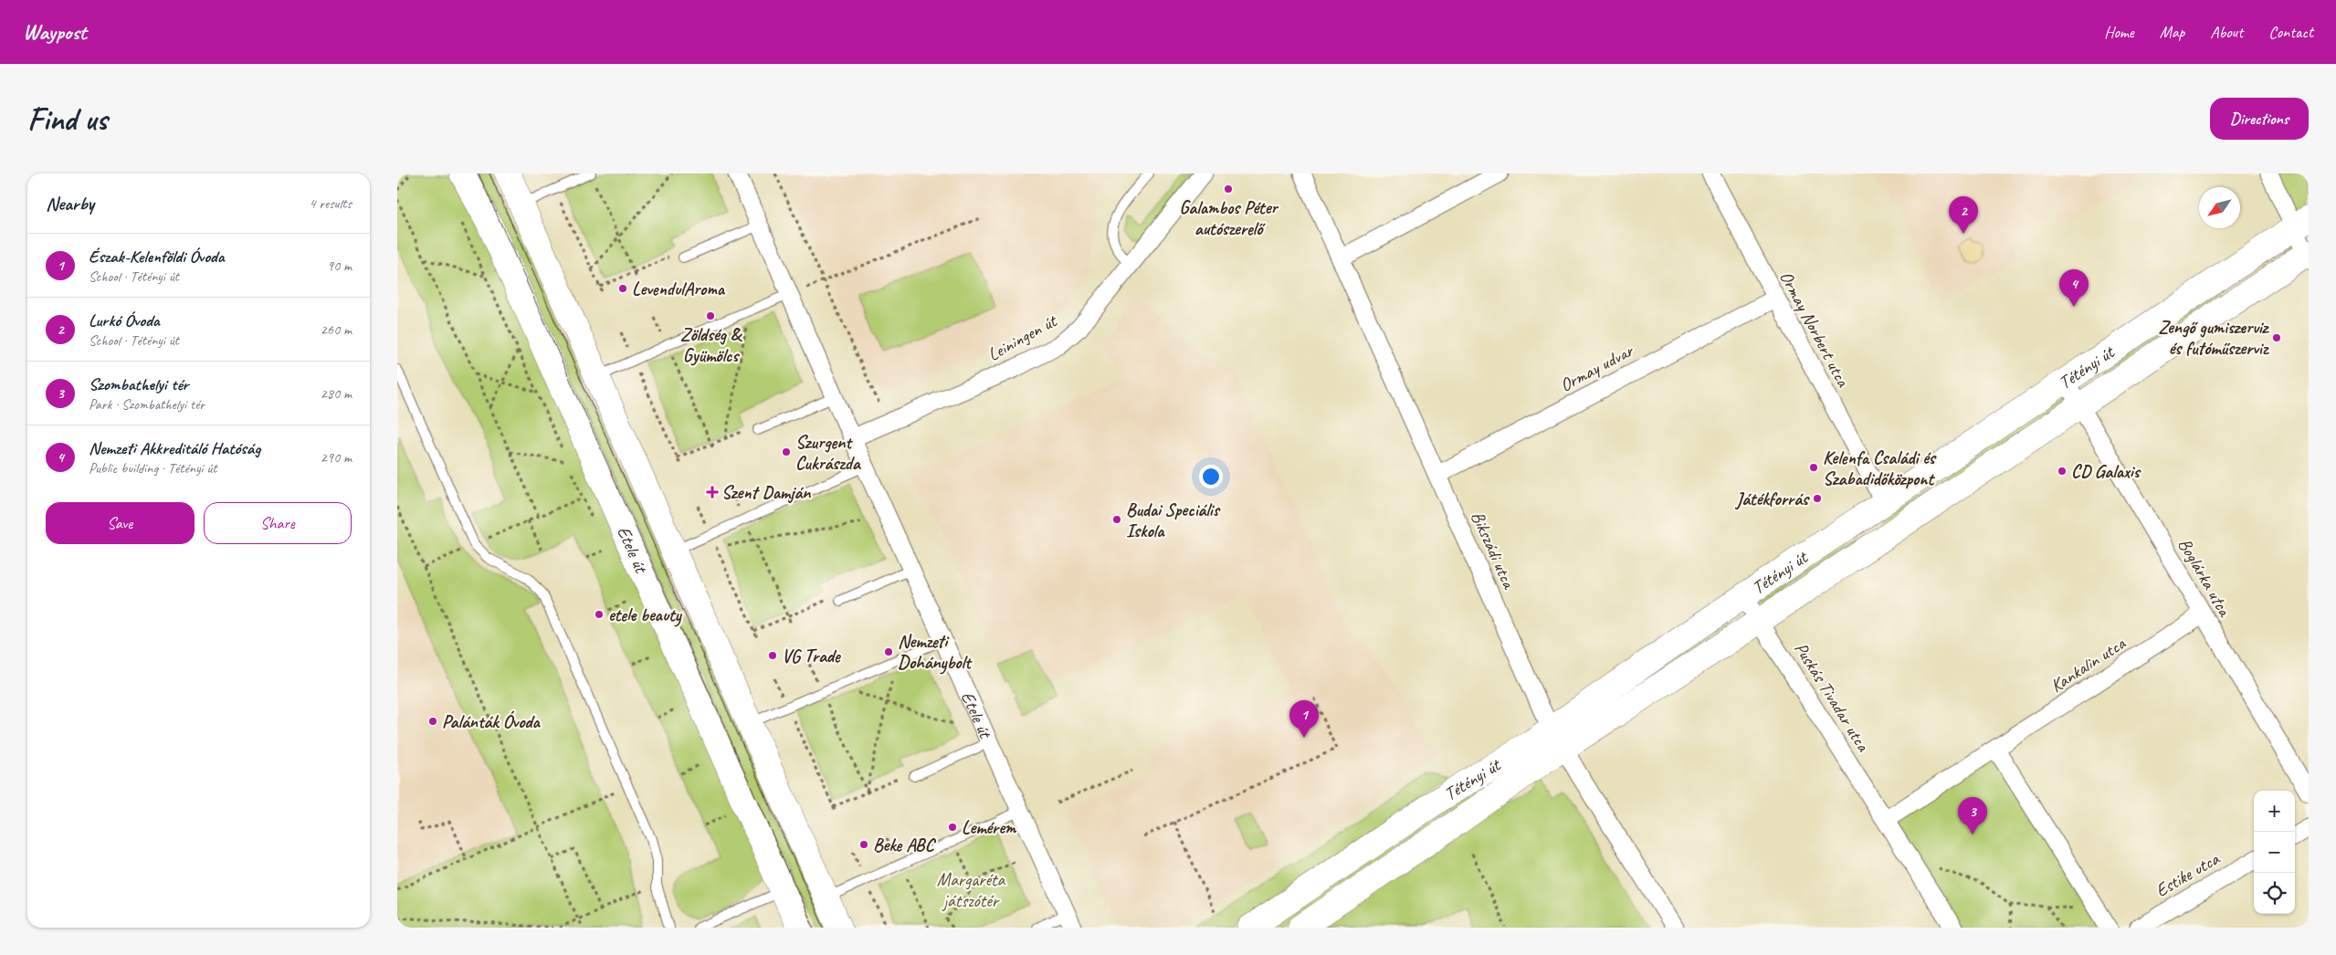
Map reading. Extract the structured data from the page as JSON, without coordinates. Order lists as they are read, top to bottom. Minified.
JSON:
{"streets":{"street":["Ormay Norbert utca","Leiningen út","Tétényi út","Ormay udvar","Etele út","Bikszádi utca","Boglárka utca","Kankalin utca","Puskás Tivadar utca","Estike utca"]},"crossings":[["Ormay Norbert utca","Tétényi út"],["Ormay Norbert utca","Ormay udvar"],["Leiningen út","Etele út"],["Tétényi út","Bikszádi utca"],["Tétényi út","Boglárka utca"],["Tétényi út","Puskás Tivadar utca"],["Ormay udvar","Bikszádi utca"],["Boglárka utca","Kankalin utca"],["Kankalin utca","Puskás Tivadar utca"]],"parks":["Margaréta játszótér"],"places":{"other":["Galambos Péter autószerelő","LevendulAroma","Zöldség & Gyümölcs","Zengő gumiszerviz és futóműszerviz","Szurgent Cukrászda","Kelenfa Családi és Szabadidőközpont","CD Galaxis","Játékforrás","Budai Speciális Iskola","etele beauty","Nemzeti Dohánybolt","VG Trade","Palánták Óvoda","Lemérem","Beke ABC"],"health":["Szent Damján"]},"north":"bottom left","page":{"header":"Waypost","nav":["Home","Map","About","Contact"],"buttons":["Directions",["Save","Share"]],"title":"Find us","heading":["Nearby","4 results"],"pins":["2","4","1","3"],"list":[{"mark":"1","name":"Észak-Kelenföldi Óvoda","note":"School · Tétényi út","value":"90 m"},{"mark":"2","name":"Lurkó Óvoda","note":"School · Tétényi út","value":"260 m"},{"mark":"3","name":"Szombathelyi tér","note":"Park · Szombathelyi tér","value":"280 m"},{"mark":"4","name":"Nemzeti Akkreditáló Hatóság","note":"Public building · Tétényi út","value":"290 m"}],"map_buttons":["+","−"]}}
